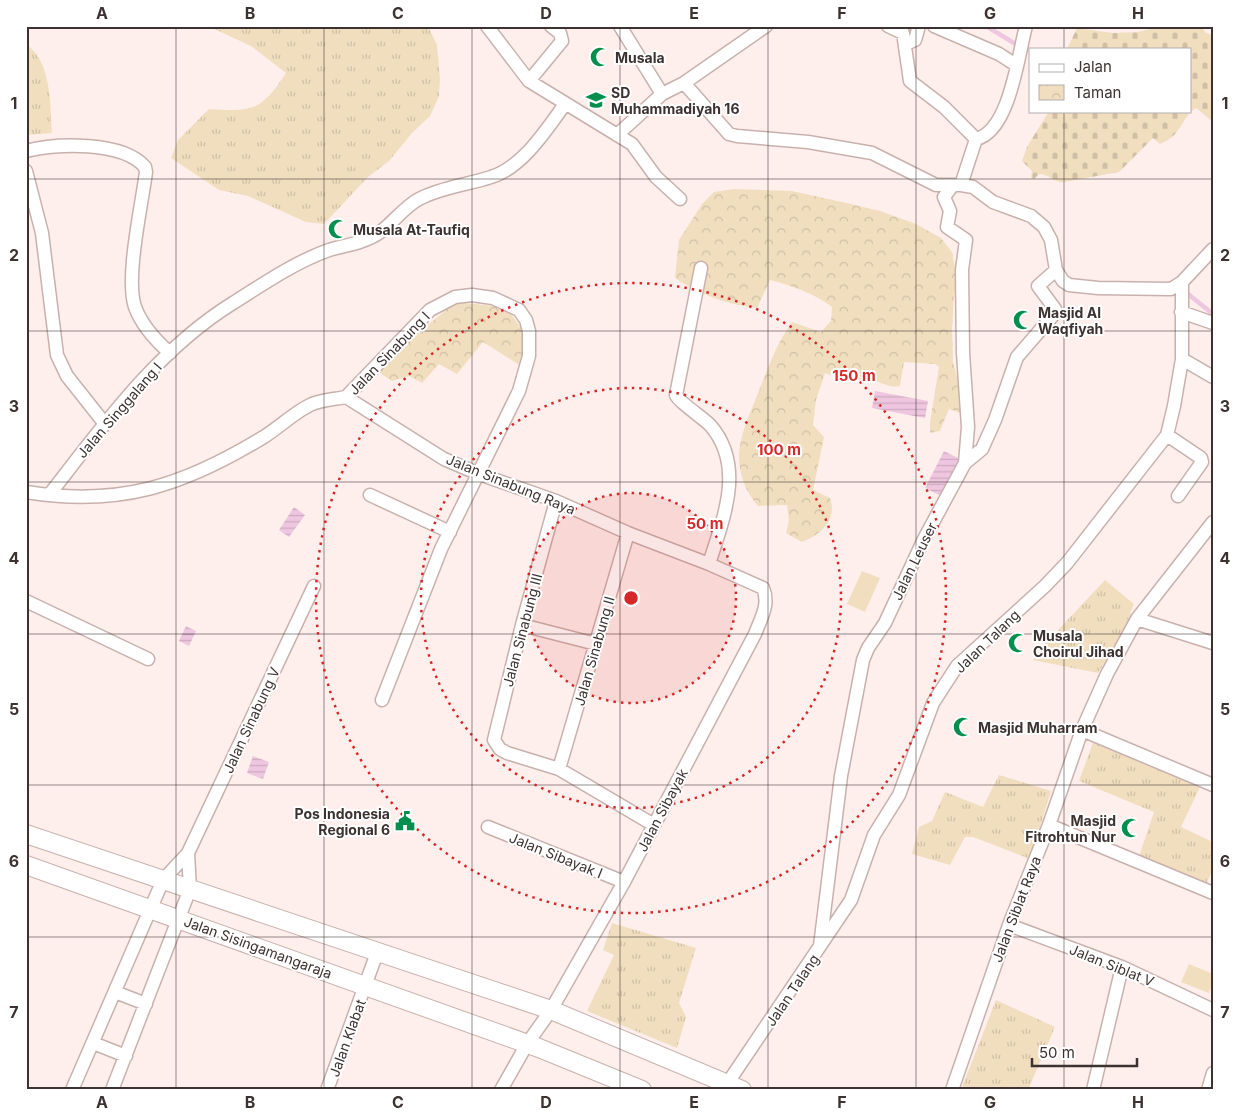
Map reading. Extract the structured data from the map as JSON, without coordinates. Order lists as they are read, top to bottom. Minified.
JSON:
{"streets":{"main road":["Jalan Sisingamangaraja"],"street":["Jalan Sinabung I","Jalan Singgalang I","Jalan Sinabung Raya","Jalan Leuser","Jalan Sinabung III","Jalan Talang","Jalan Sinabung II","Jalan Sinabung V","Jalan Sibayak","Jalan Sibayak I","Jalan Siblat Raya","Jalan Siblat V","Jalan Klabat"]},"crossings":[["Jalan Sinabung I","Jalan Sinabung Raya"],["Jalan Sinabung Raya","Jalan Sinabung III"],["Jalan Sinabung Raya","Jalan Sinabung II"],["Jalan Sinabung Raya","Jalan Sibayak"],["Jalan Leuser","Jalan Talang"],["Jalan Sinabung III","Jalan Sinabung II"],["Jalan Sibayak","Jalan Sibayak I"],["Jalan Siblat Raya","Jalan Siblat V"],["Jalan Sisingamangaraja","Jalan Klabat"]],"places":{"mosque":["Musala","Musala At-Taufiq","Masjid Al Waqfiyah","Musala Choirul Jihad","Masjid Muharram","Masjid Fitrohtun Nur"],"school or university":["SD Muhammadiyah 16"],"public building":["Pos Indonesia Regional 6"]},"legend":["Jalan","Taman"],"scale_bar":"50 m","grid":{"columns":["A","B","C","D","E","F","G","H"],"rows":["1","2","3","4","5","6","7"]},"rings":["150 m","100 m","50 m"]}
